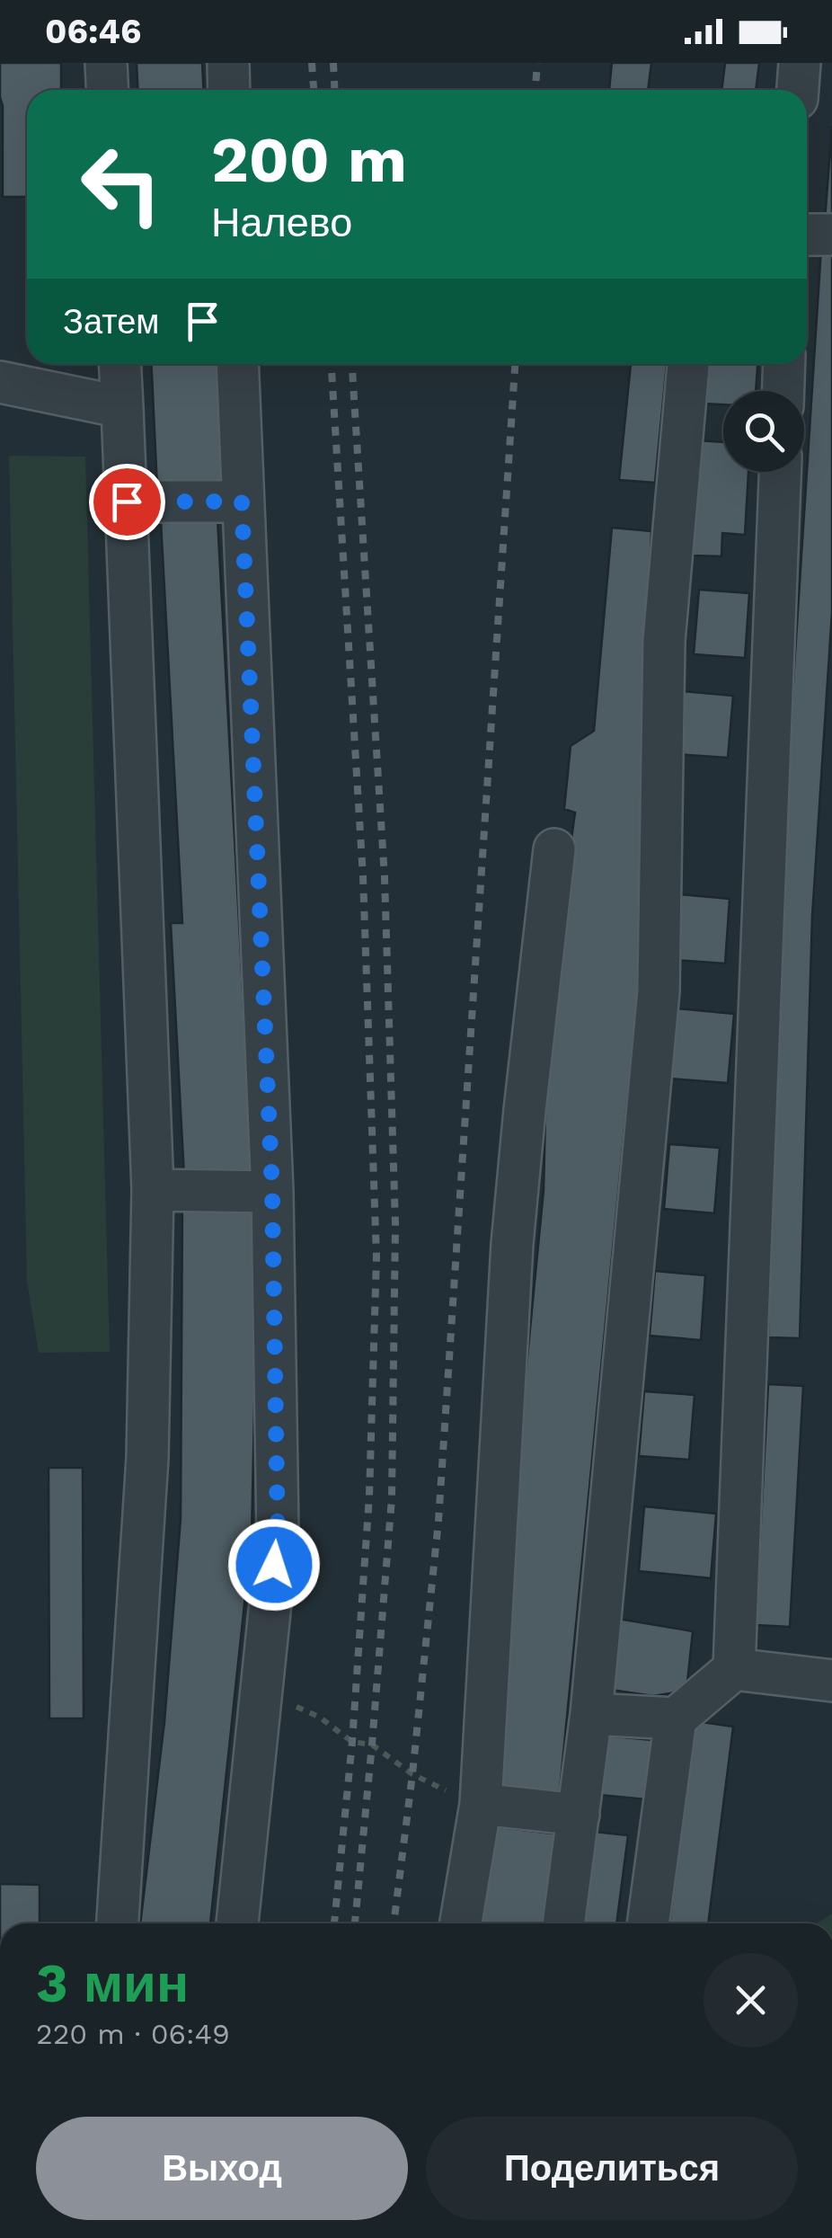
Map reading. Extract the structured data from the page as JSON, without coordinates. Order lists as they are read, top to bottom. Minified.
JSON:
{"page":{"status":"06:46","turn":["200 m","Налево"],"then":"Затем","heading":["3 мин","220 m · 06:49"],"buttons":["Выход","Поделиться"]}}
